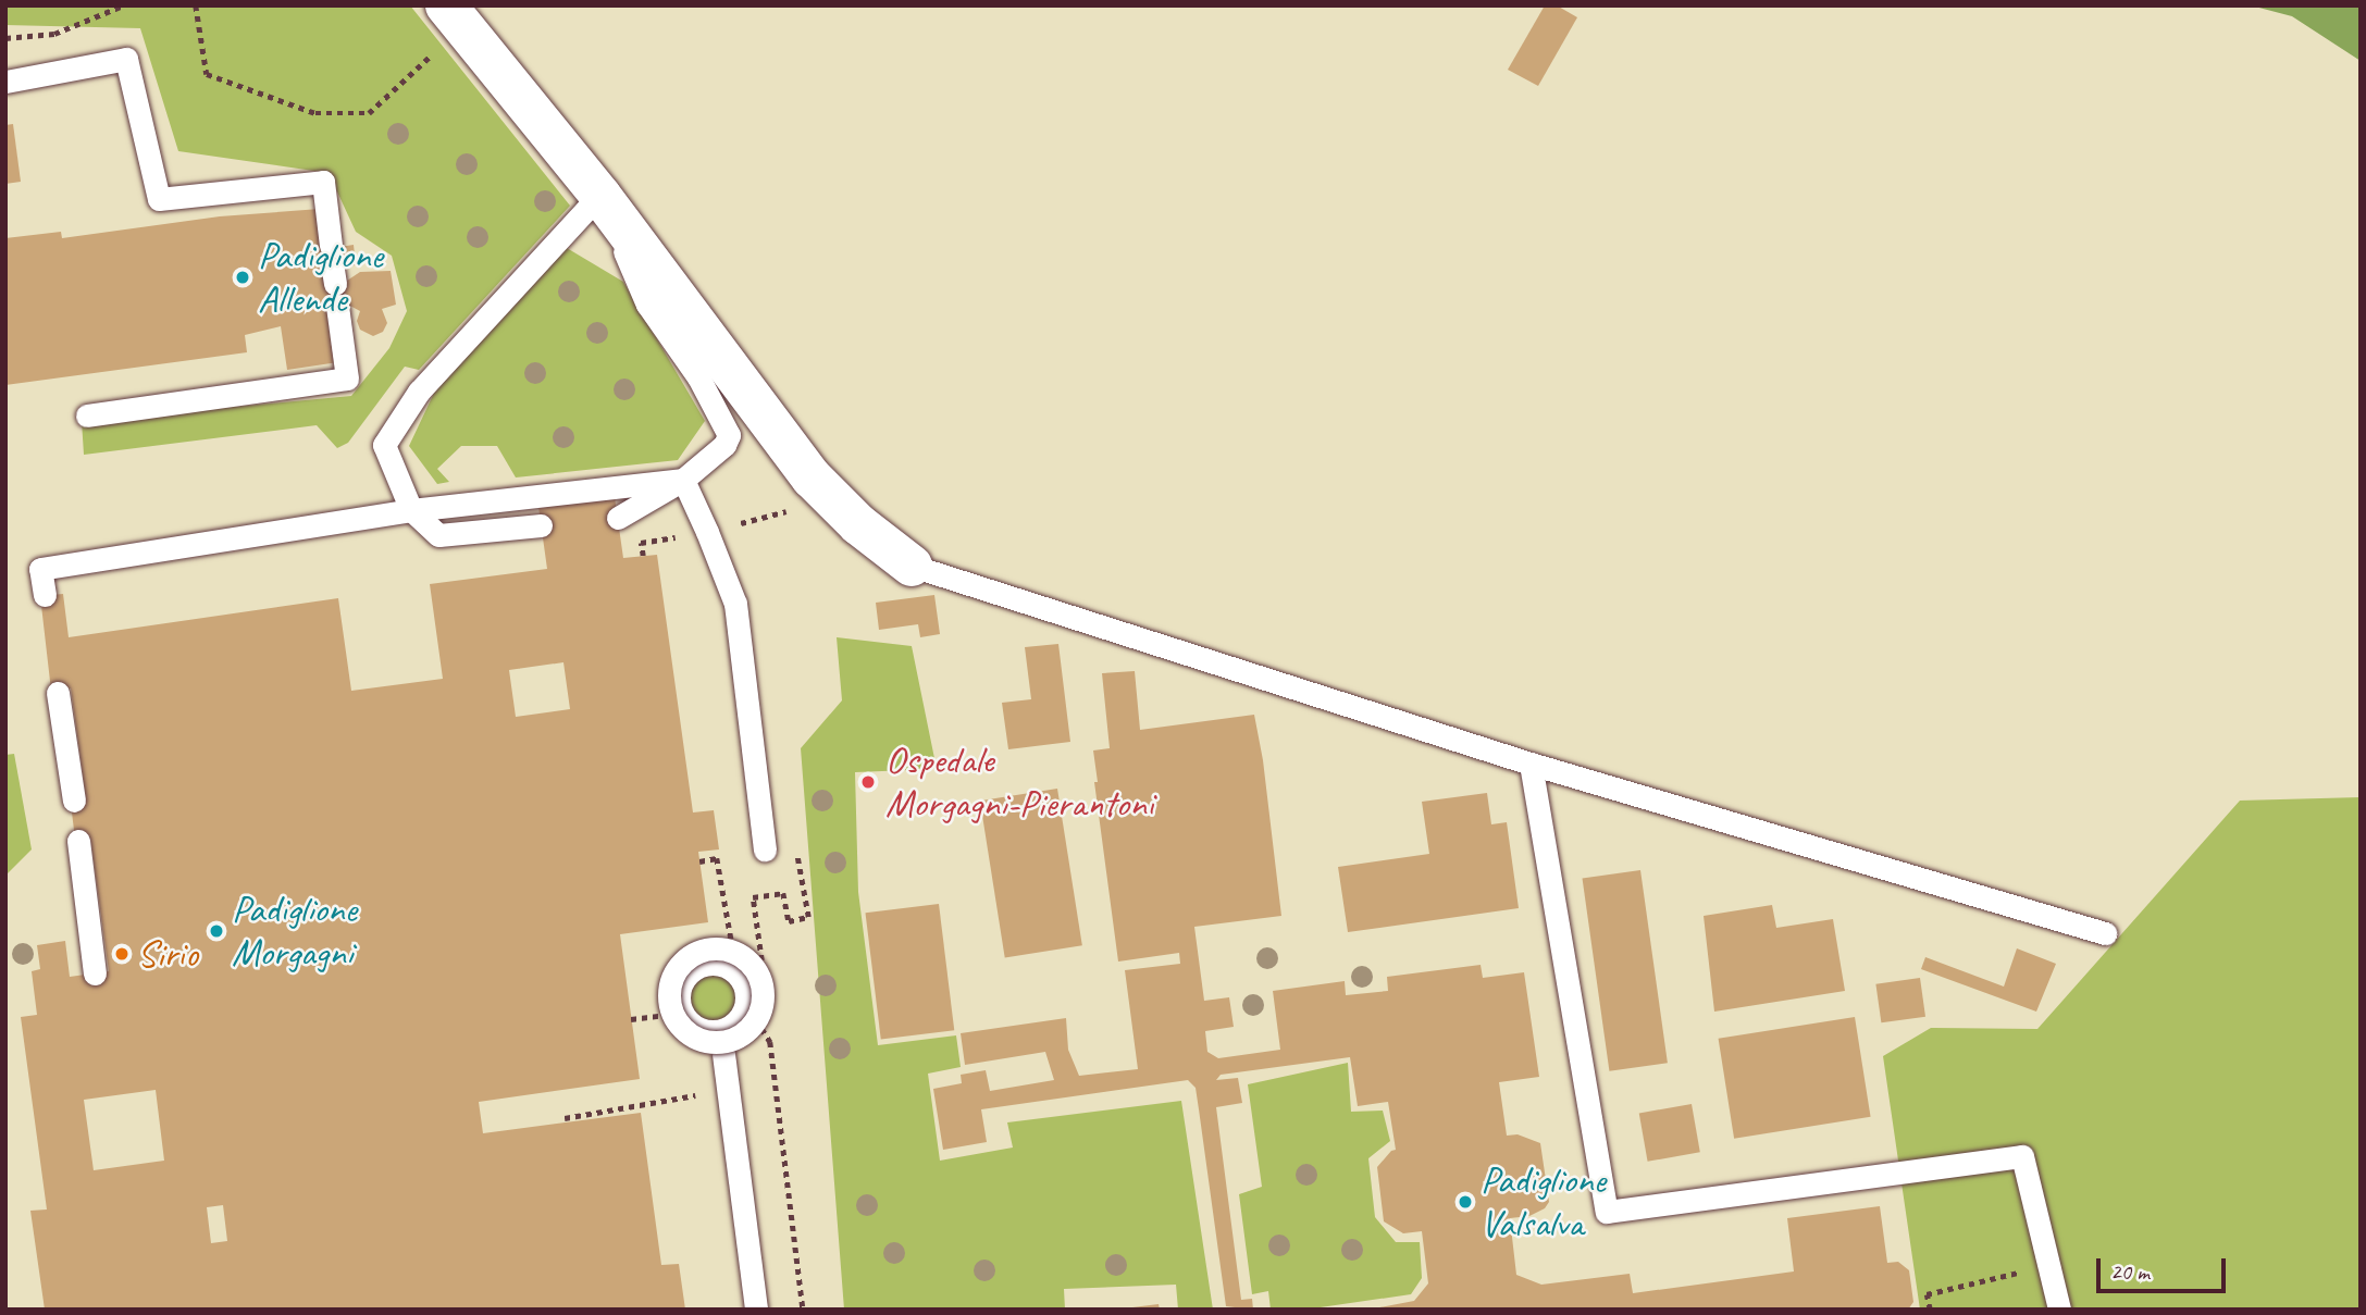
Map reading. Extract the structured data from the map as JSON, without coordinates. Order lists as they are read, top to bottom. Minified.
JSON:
{"places":["Padiglione Allende","Ospedale Morgagni-Pierantoni","Padiglione Morgagni","Sirio","Padiglione Valsalva"],"scale_bar":"20 m"}
